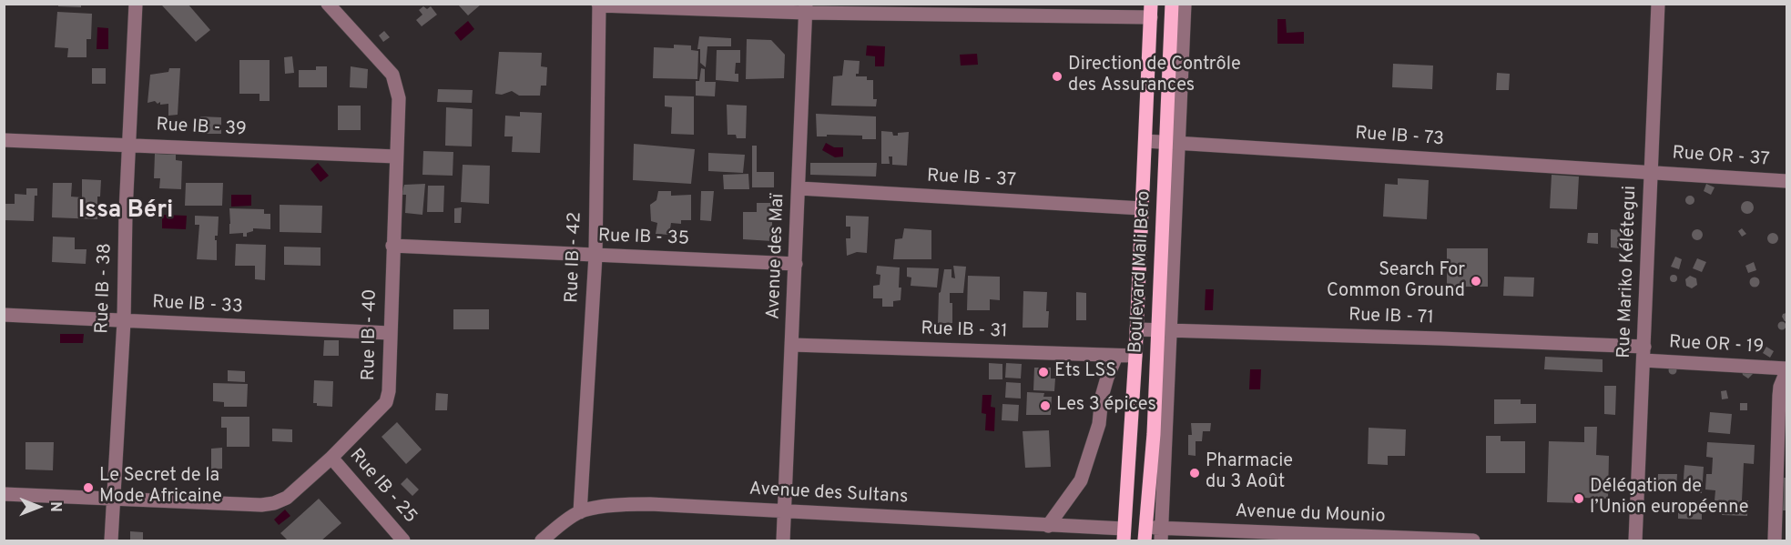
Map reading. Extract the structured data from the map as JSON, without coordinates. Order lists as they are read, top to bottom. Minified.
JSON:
{"streets":{"main road":["Boulevard Mali Bero"],"street":["Rue IB - 39","Rue IB - 73","Rue OR - 37","Rue IB - 37","Rue IB - 35","Avenue des Maï","Rue IB - 42","Rue Mariko Kélétegui","Rue IB - 38","Rue IB - 33","Rue IB - 71","Rue IB - 31","Rue IB - 40","Rue OR - 19","Rue IB - 25","Avenue des Sultans","Avenue du Mounio"]},"crossings":[["Rue IB - 39","Rue IB - 38"],["Rue IB - 39","Rue IB - 40"],["Rue IB - 73","Rue OR - 37"],["Rue IB - 73","Boulevard Mali Bero"],["Rue IB - 73","Rue Mariko Kélétegui"],["Rue OR - 37","Rue Mariko Kélétegui"],["Rue IB - 37","Avenue des Maï"],["Rue IB - 37","Boulevard Mali Bero"],["Rue IB - 35","Avenue des Maï"],["Rue IB - 35","Rue IB - 42"],["Rue IB - 35","Rue IB - 40"],["Avenue des Maï","Rue IB - 31"],["Avenue des Maï","Avenue des Sultans"],["Rue IB - 42","Avenue des Sultans"],["Boulevard Mali Bero","Rue IB - 71"],["Boulevard Mali Bero","Rue IB - 31"],["Boulevard Mali Bero","Avenue des Sultans"],["Boulevard Mali Bero","Avenue du Mounio"],["Rue Mariko Kélétegui","Rue IB - 71"],["Rue Mariko Kélétegui","Rue OR - 19"],["Rue IB - 38","Rue IB - 33"],["Rue IB - 38","Rue IB - 40"],["Rue IB - 33","Rue IB - 40"],["Rue IB - 71","Rue OR - 19"],["Rue IB - 40","Rue IB - 25"]],"districts":["Issa Béri"],"places":["Direction de Contrôle des Assurances","Search For Common Ground","Ets LSS","Les 3 épices","Pharmacie du 3 Août","Le Secret de la Mode Africaine","Délégation de l’Union européenne"],"north":"right"}
